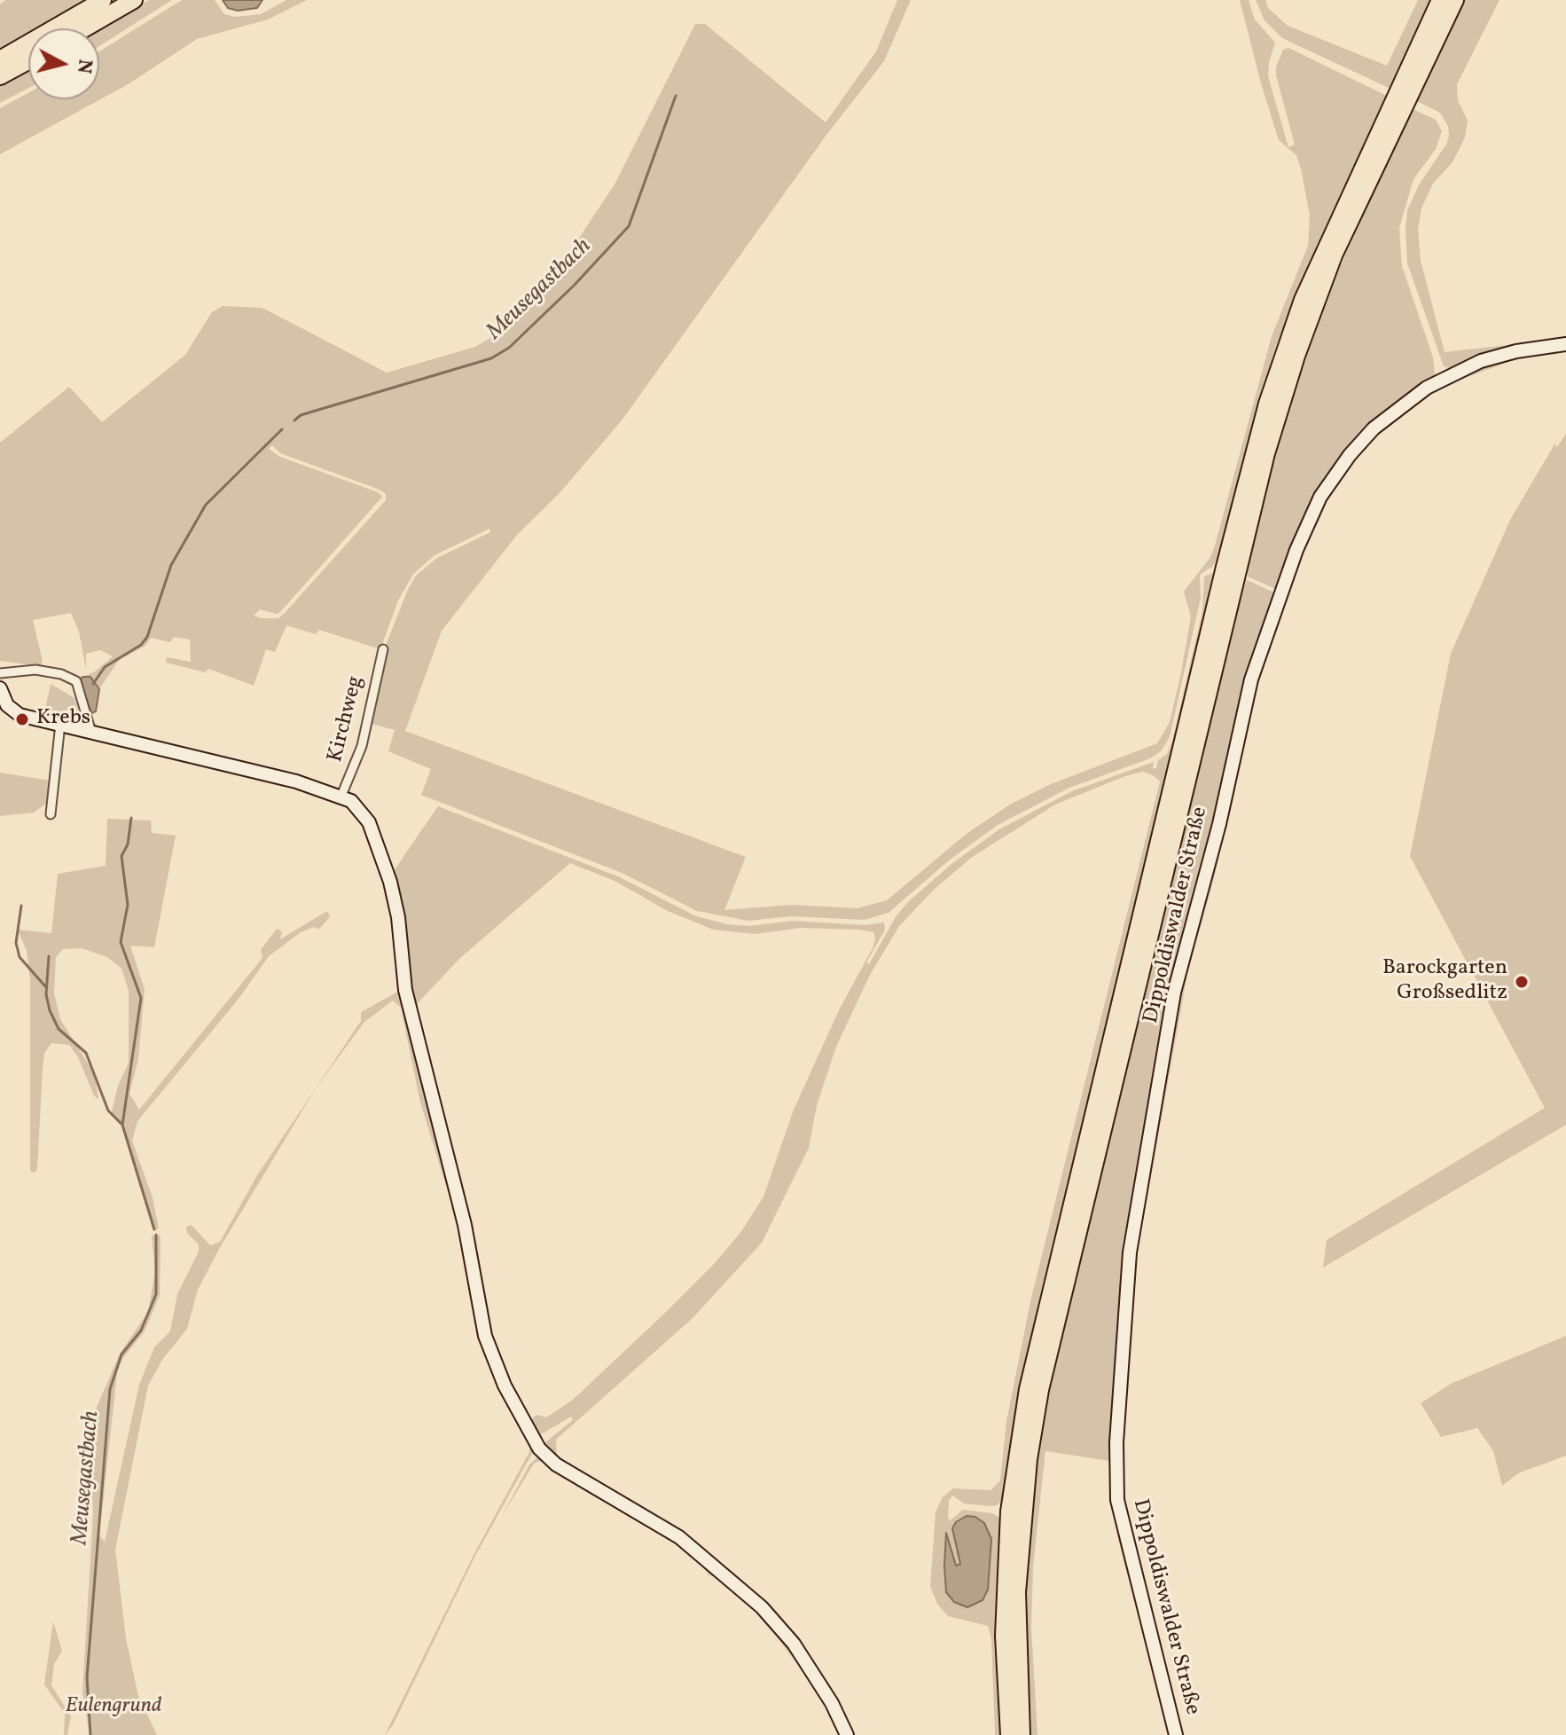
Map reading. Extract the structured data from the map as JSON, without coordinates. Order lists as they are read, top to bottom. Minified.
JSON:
{"streets":{"street":["Kirchweg","Dippoldiswalder Straße"]},"water":["Meusegastbach"],"parks":["Eulengrund"],"places":["Krebs","Barockgarten Großsedlitz"],"north":"right"}
